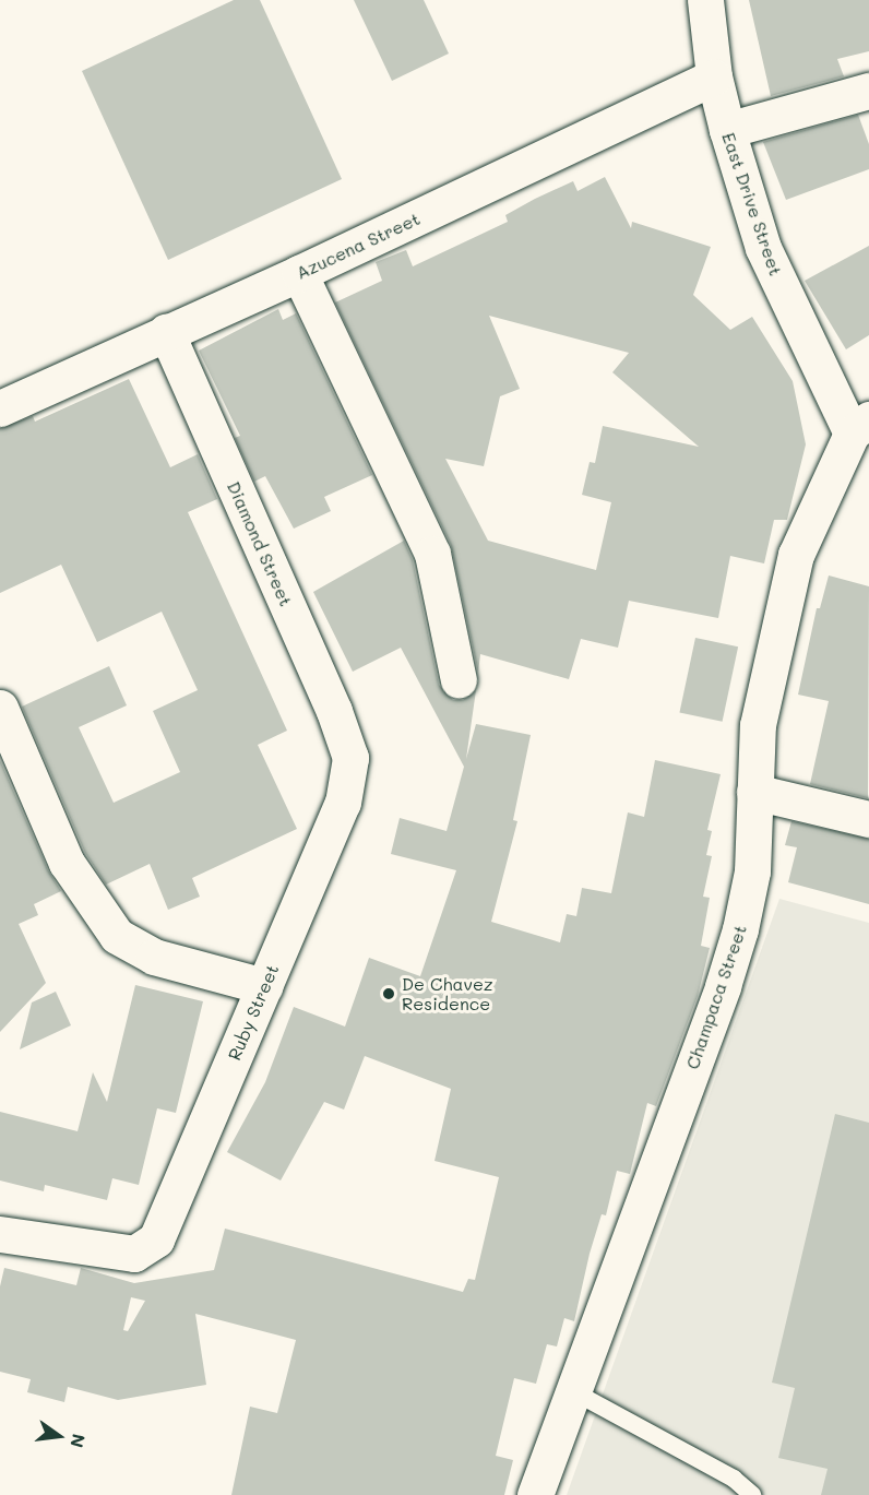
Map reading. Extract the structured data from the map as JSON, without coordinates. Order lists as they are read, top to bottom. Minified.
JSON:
{"streets":{"street":["East Drive Street","Azucena Street","Diamond Street","Champaca Street","Ruby Street"]},"crossings":[["East Drive Street","Azucena Street"],["East Drive Street","Champaca Street"],["Azucena Street","Diamond Street"],["Diamond Street","Ruby Street"]],"places":["De Chavez Residence"],"north":"right"}
